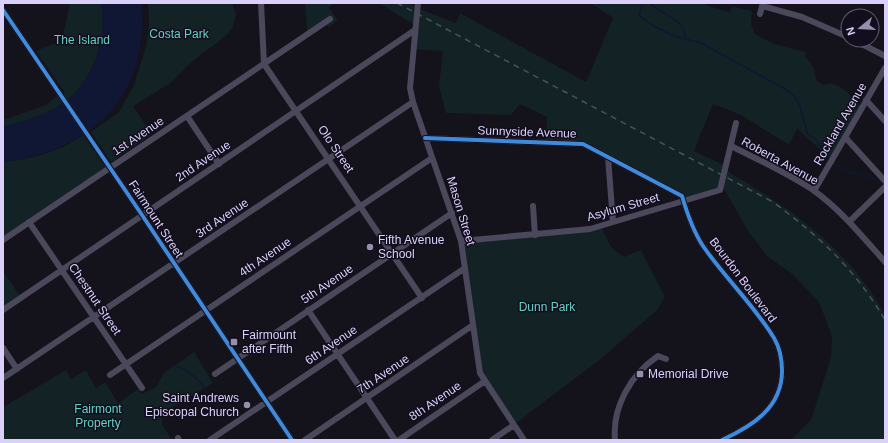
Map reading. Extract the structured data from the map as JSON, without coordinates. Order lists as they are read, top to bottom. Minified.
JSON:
{"streets":{"street":["Rockland Avenue","Sunnyside Avenue","1st Avenue","Olo Street","2nd Avenue","Roberta Avenue","Asylum Street","Mason Street","3rd Avenue","Fairmount Street","4th Avenue","Bourdon Boulevard","5th Avenue","Chestnut Street","6th Avenue","7th Avenue","8th Avenue"]},"crossings":[["Rockland Avenue","Roberta Avenue"],["Sunnyside Avenue","Asylum Street"],["Sunnyside Avenue","Mason Street"],["Sunnyside Avenue","Bourdon Boulevard"],["1st Avenue","Olo Street"],["1st Avenue","Fairmount Street"],["1st Avenue","Chestnut Street"],["Olo Street","2nd Avenue"],["Olo Street","3rd Avenue"],["Olo Street","4th Avenue"],["Olo Street","5th Avenue"],["Olo Street","6th Avenue"],["2nd Avenue","Mason Street"],["2nd Avenue","Fairmount Street"],["2nd Avenue","Chestnut Street"],["Roberta Avenue","Asylum Street"],["Asylum Street","Mason Street"],["Asylum Street","Bourdon Boulevard"],["Mason Street","3rd Avenue"],["Mason Street","4th Avenue"],["Mason Street","5th Avenue"],["Mason Street","6th Avenue"],["Mason Street","7th Avenue"],["Mason Street","8th Avenue"],["3rd Avenue","Fairmount Street"],["3rd Avenue","Chestnut Street"],["Fairmount Street","4th Avenue"],["Fairmount Street","5th Avenue"],["Fairmount Street","6th Avenue"],["4th Avenue","Chestnut Street"]],"parks":["Costa Park","The Island","Dunn Park","Fairmont Property"],"places":{"other":["Fifth Avenue School","Saint Andrews Episcopal Church"],"transit":["Fairmount after Fifth","Memorial Drive"]},"north":"left"}
